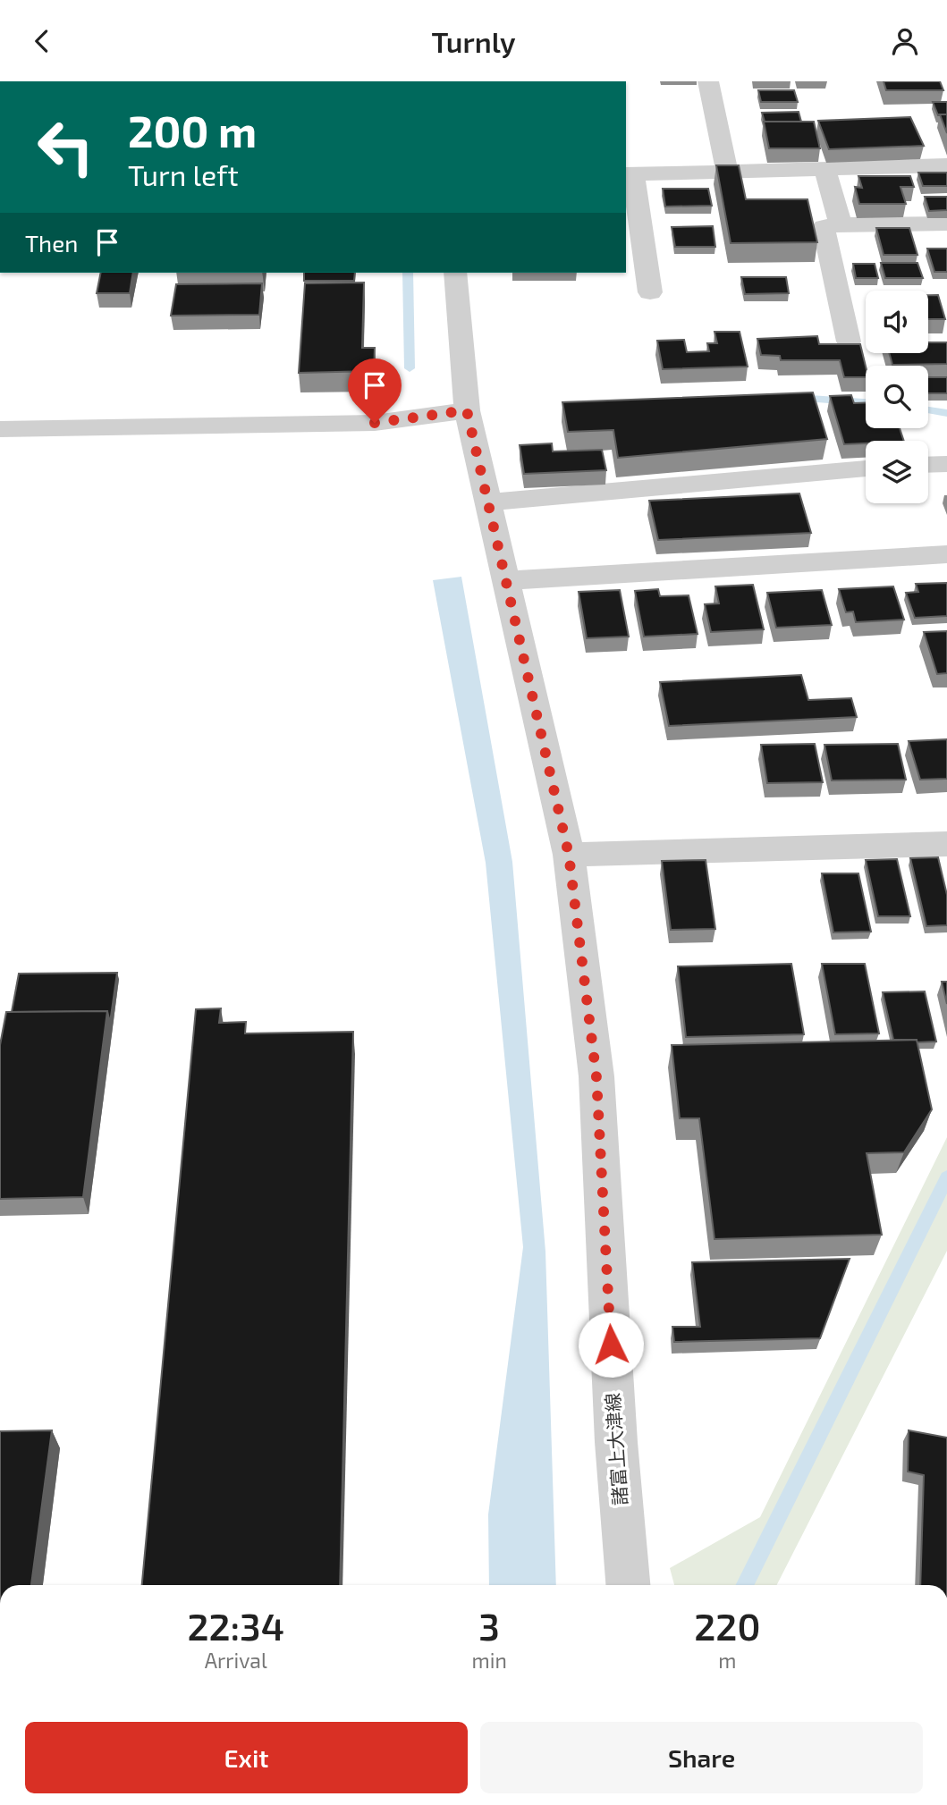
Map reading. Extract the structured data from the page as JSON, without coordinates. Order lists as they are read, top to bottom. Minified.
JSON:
{"streets":{"street":["諸富上大津線"]},"page":{"header":"Turnly","turn":["200 m","Turn left"],"then":"Then","eta":["22:34","Arrival","3","min","220","m"],"buttons":["Exit","Share"]}}
